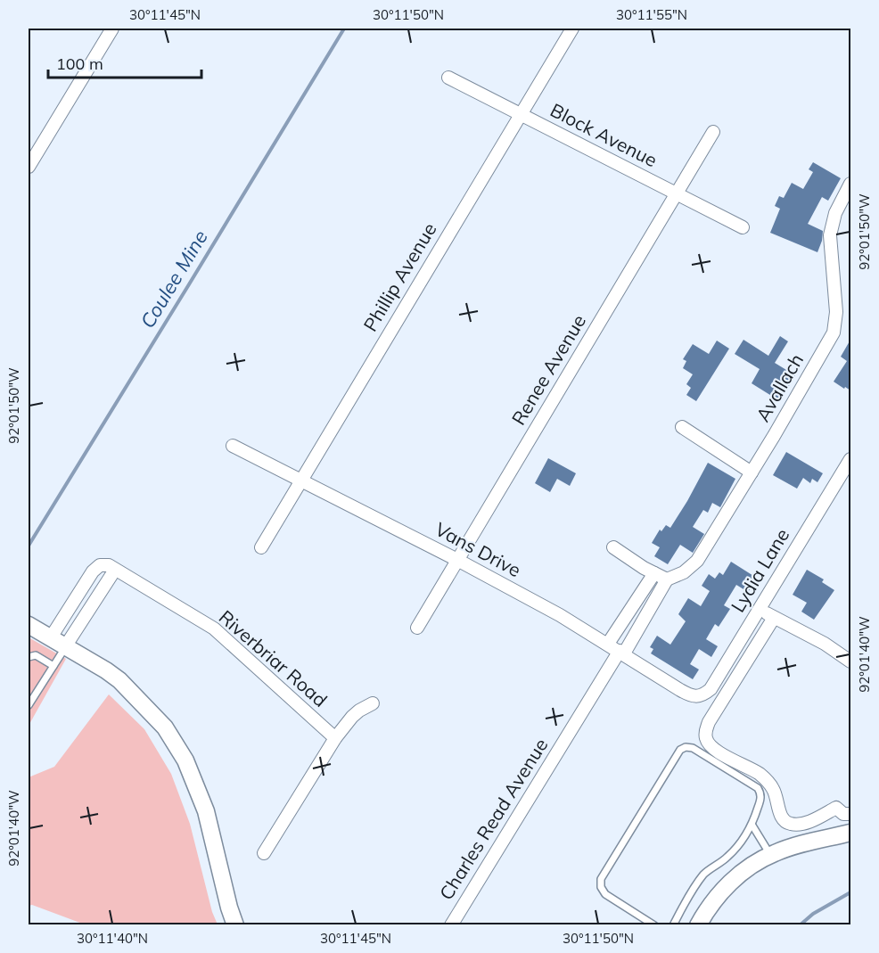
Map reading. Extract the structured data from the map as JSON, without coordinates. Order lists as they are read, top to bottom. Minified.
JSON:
{"streets":{"street":["Block Avenue","Phillip Avenue","Renee Avenue","Avallach","Vans Drive","Lydia Lane","Riverbriar Road","Charles Read Avenue"]},"crossings":[["Block Avenue","Phillip Avenue"],["Block Avenue","Renee Avenue"],["Phillip Avenue","Vans Drive"],["Renee Avenue","Vans Drive"],["Vans Drive","Lydia Lane"],["Vans Drive","Charles Read Avenue"]],"water":["Coulee Mine"],"scale_bar":"100 m","coordinates":["30°11'45\"N","30°11'50\"N","30°11'55\"N","92°01'50\"W","92°01'40\"W","30°11'40\"N"]}
